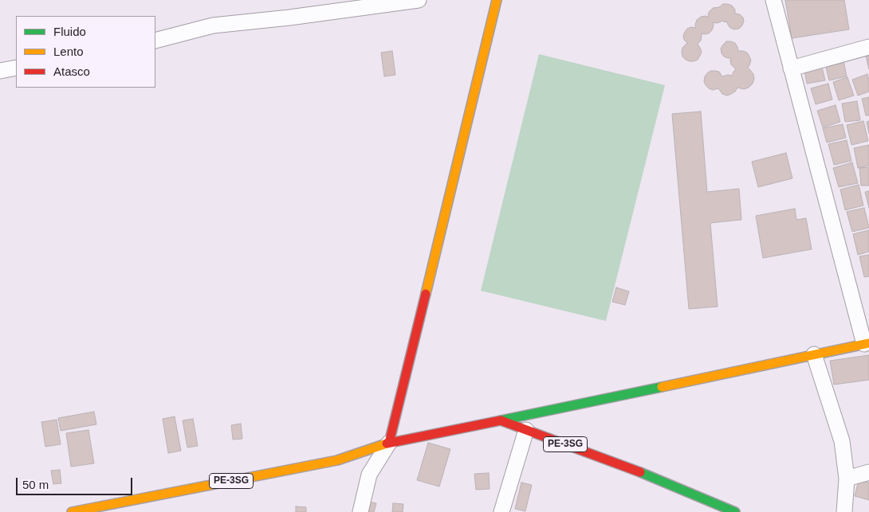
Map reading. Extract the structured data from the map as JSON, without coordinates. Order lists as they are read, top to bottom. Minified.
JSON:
{"streets":{"street":["PE-3SG"]},"legend":["Fluido","Lento","Atasco"],"scale_bar":"50 m"}
